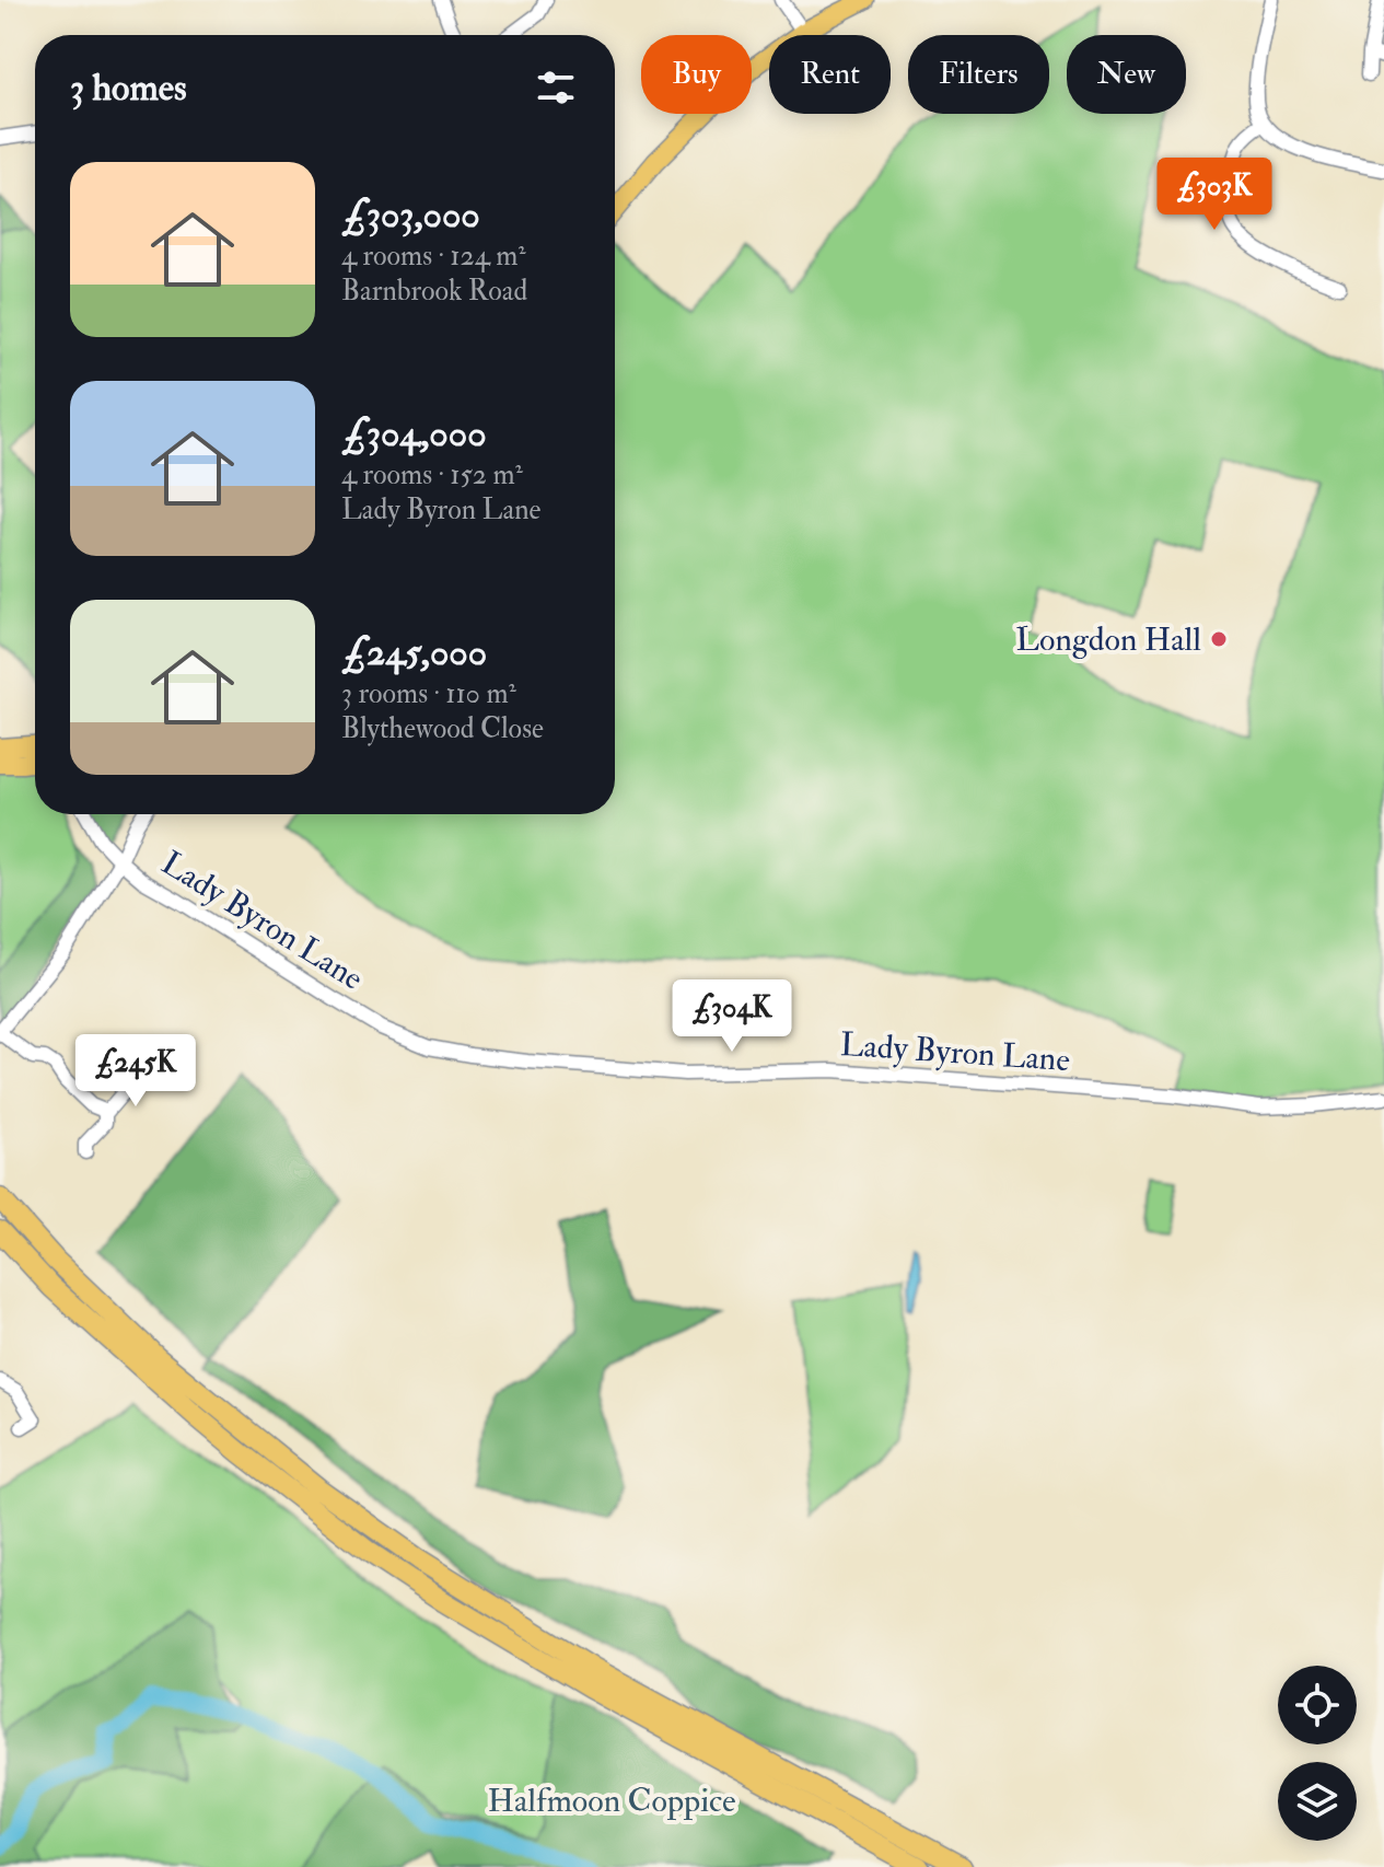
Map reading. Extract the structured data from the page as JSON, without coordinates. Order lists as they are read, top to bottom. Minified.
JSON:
{"streets":{"street":["Lady Byron Lane"]},"parks":["Halfmoon Coppice"],"places":["Longdon Hall"],"page":{"chip":["Buy","Rent","Filters","New"],"heading":"3 homes","list":[{"name":"£303,000","note":"4 rooms · 124 m² · Barnbrook Road"},{"name":"£304,000","note":"4 rooms · 152 m² · Lady Byron Lane"},{"name":"£245,000","note":"3 rooms · 110 m² · Blythewood Close"}],"price":["£303K","£304K","£245K"]}}
